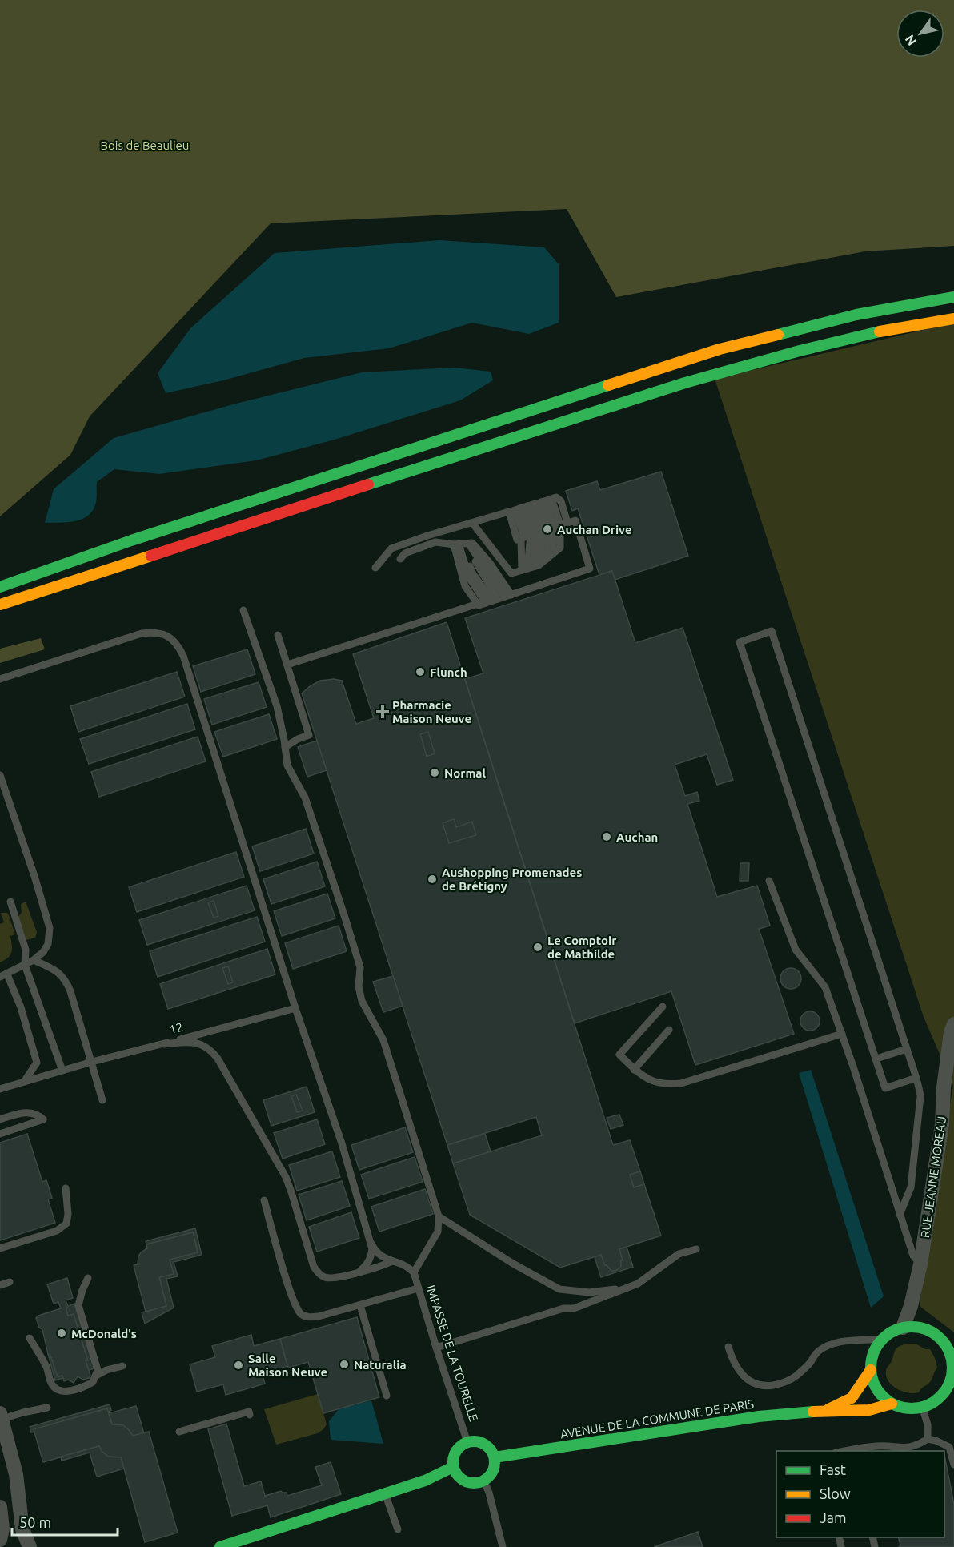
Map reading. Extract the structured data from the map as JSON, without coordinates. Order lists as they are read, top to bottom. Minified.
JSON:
{"streets":{"main road":["AVENUE DE LA COMMUNE DE PARIS"],"street":["RUE JEANNE MOREAU"],"lane":["12","IMPASSE DE LA TOURELLE"]},"crossings":[["RUE JEANNE MOREAU","AVENUE DE LA COMMUNE DE PARIS"],["IMPASSE DE LA TOURELLE","AVENUE DE LA COMMUNE DE PARIS"]],"parks":["Bois de Beaulieu"],"places":{"other":["Auchan Drive","Flunch","Normal","Auchan","Aushopping Promenades de Brétigny","Le Comptoir de Mathilde","McDonald's","Naturalia","Salle Maison Neuve"],"health":["Pharmacie Maison Neuve"]},"legend":["Fast","Slow","Jam"],"scale_bar":"50 m","north":"bottom left"}
